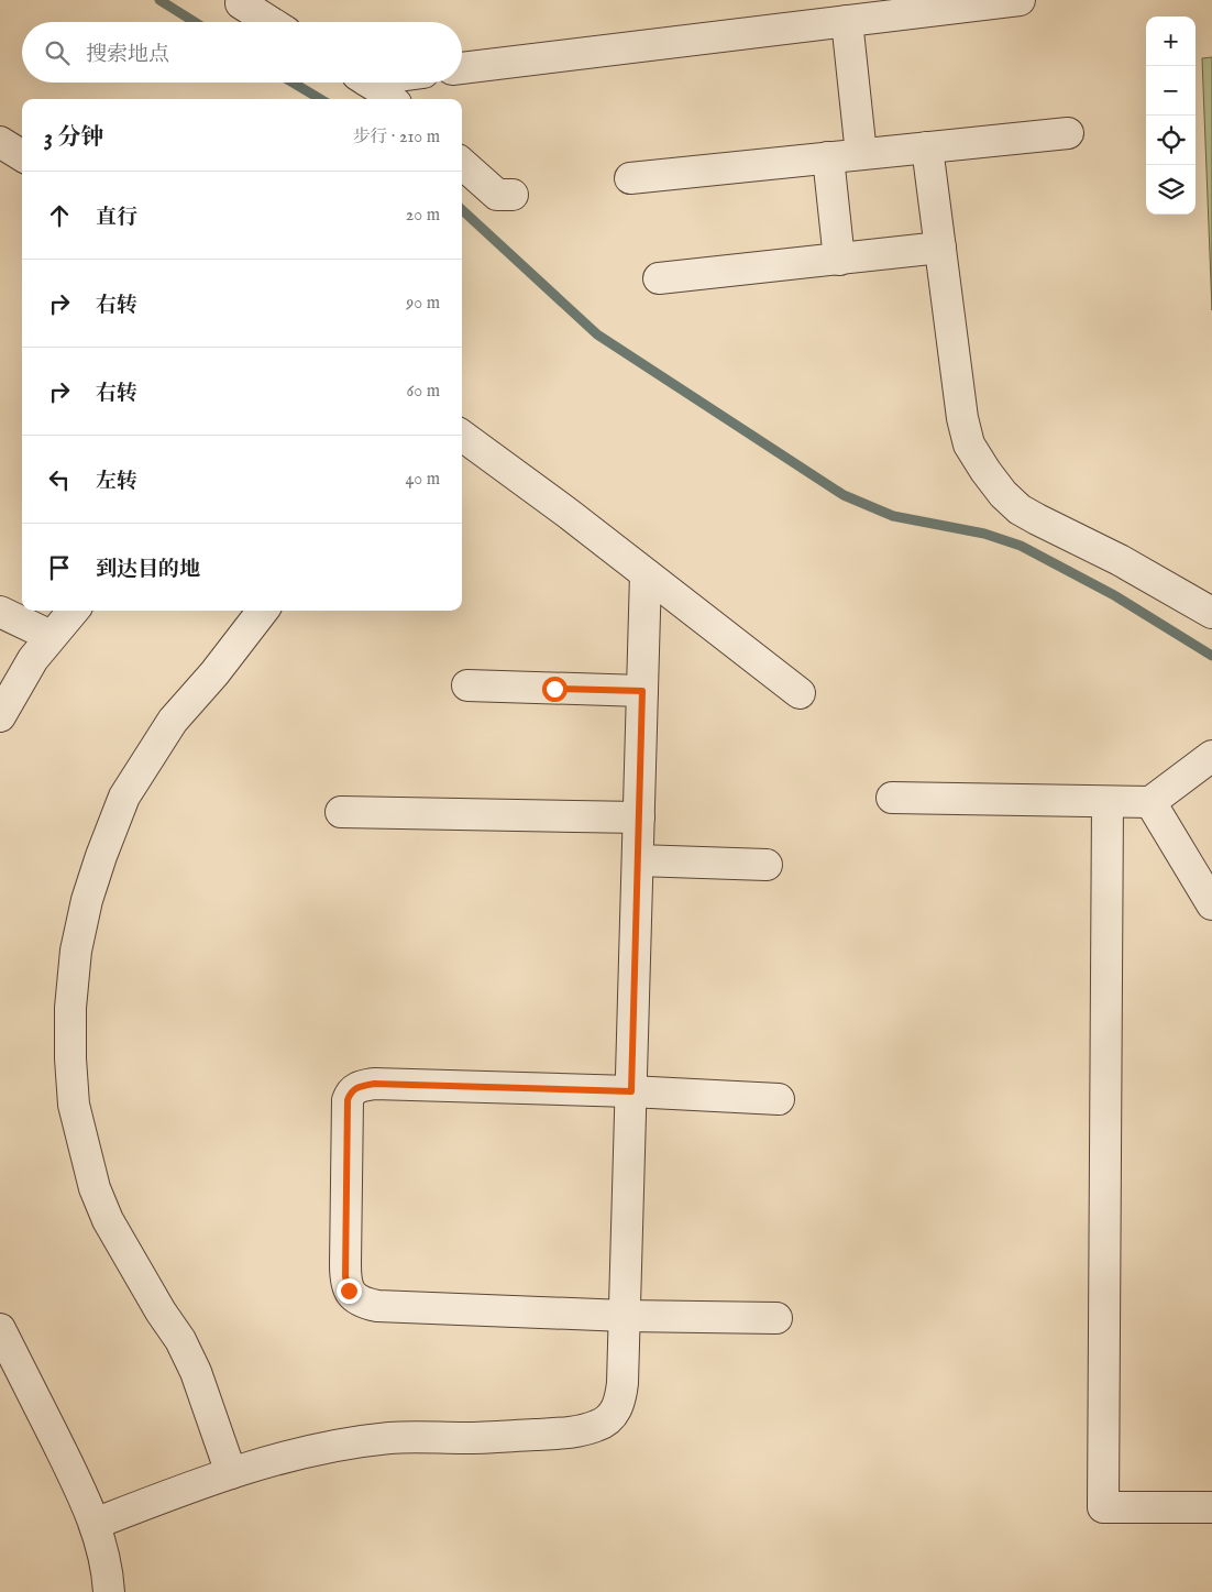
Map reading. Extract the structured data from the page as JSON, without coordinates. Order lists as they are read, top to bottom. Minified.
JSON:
{"page":{"map_buttons":["+","−"],"search":"搜索地点","heading":["3 分钟","步行 · 210 m"],"list":[["直行","20 m"],["右转","90 m"],["右转","60 m"],["左转","40 m"],"到达目的地"]}}
